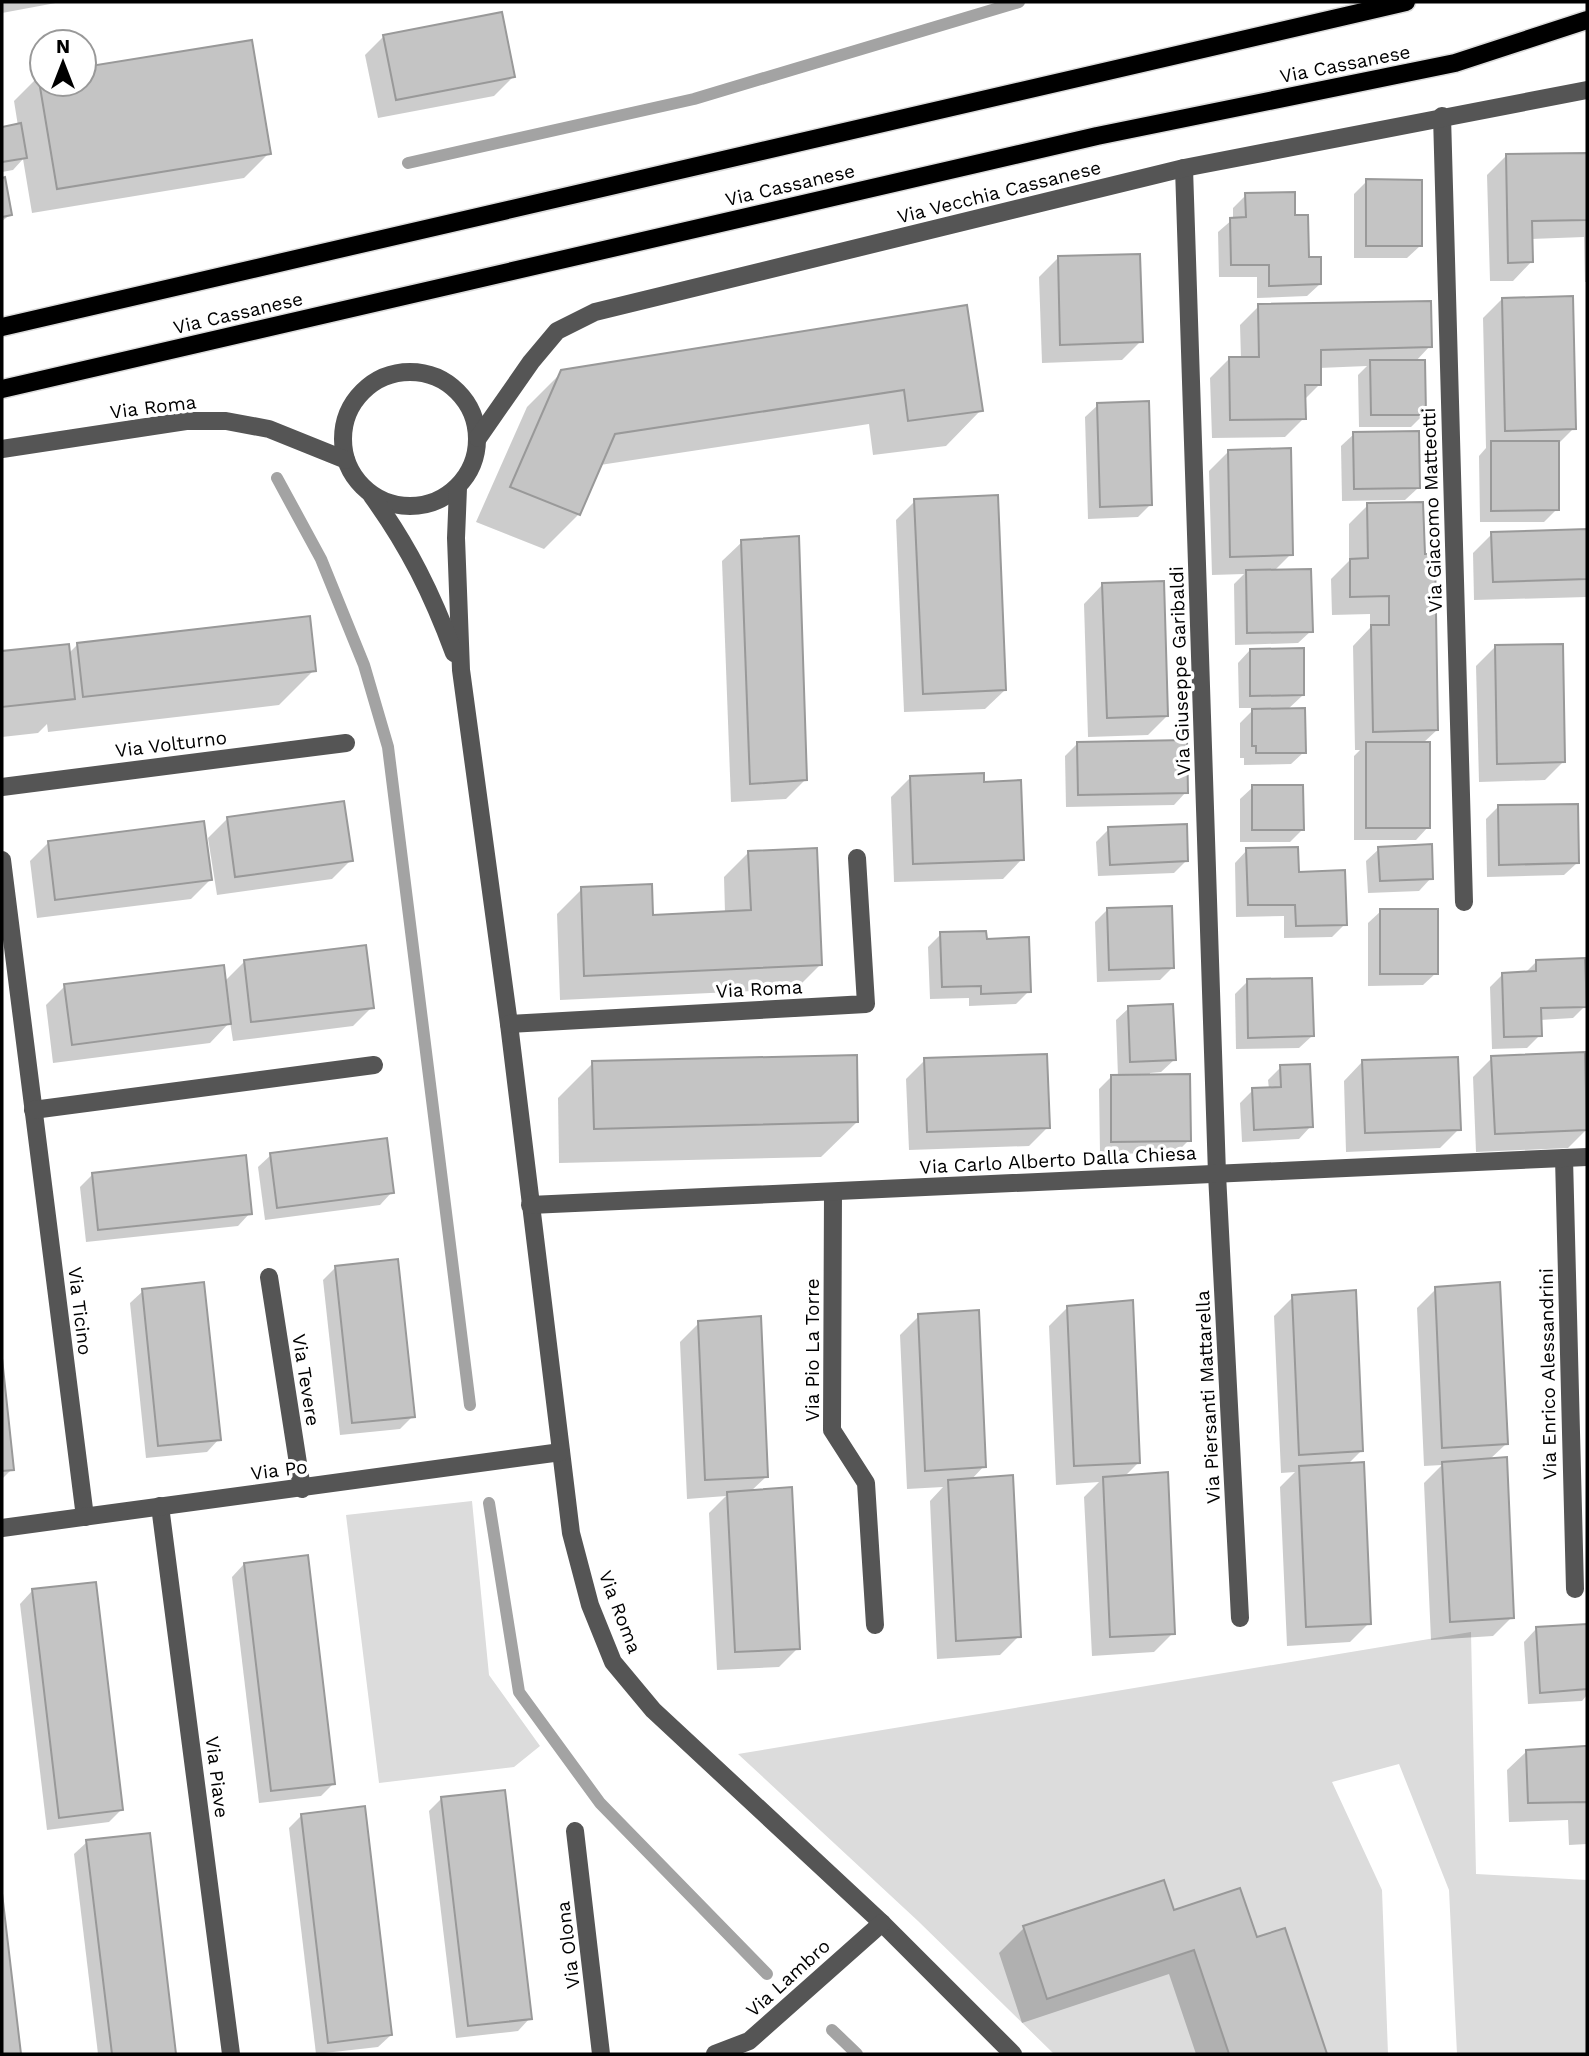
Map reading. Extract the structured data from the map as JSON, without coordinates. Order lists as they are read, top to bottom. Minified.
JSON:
{"streets":{"main road":["Via Cassanese"],"street":["Via Vecchia Cassanese","Via Roma","Via Giacomo Matteotti","Via Giuseppe Garibaldi","Via Volturno","Via Carlo Alberto Dalla Chiesa","Via Ticino","Via Pio La Torre","Via Enrico Alessandrini","Via Tevere","Via Piersanti Mattarella","Via Po","Via Piave","Via Olona","Via Lambro"]},"crossings":[["Via Vecchia Cassanese","Via Roma"],["Via Vecchia Cassanese","Via Giacomo Matteotti"],["Via Vecchia Cassanese","Via Giuseppe Garibaldi"],["Via Roma","Via Carlo Alberto Dalla Chiesa"],["Via Roma","Via Po"],["Via Roma","Via Lambro"],["Via Giuseppe Garibaldi","Via Carlo Alberto Dalla Chiesa"],["Via Giuseppe Garibaldi","Via Piersanti Mattarella"],["Via Carlo Alberto Dalla Chiesa","Via Pio La Torre"],["Via Carlo Alberto Dalla Chiesa","Via Enrico Alessandrini"],["Via Carlo Alberto Dalla Chiesa","Via Piersanti Mattarella"],["Via Ticino","Via Po"],["Via Tevere","Via Po"],["Via Po","Via Piave"]],"north":"top"}
